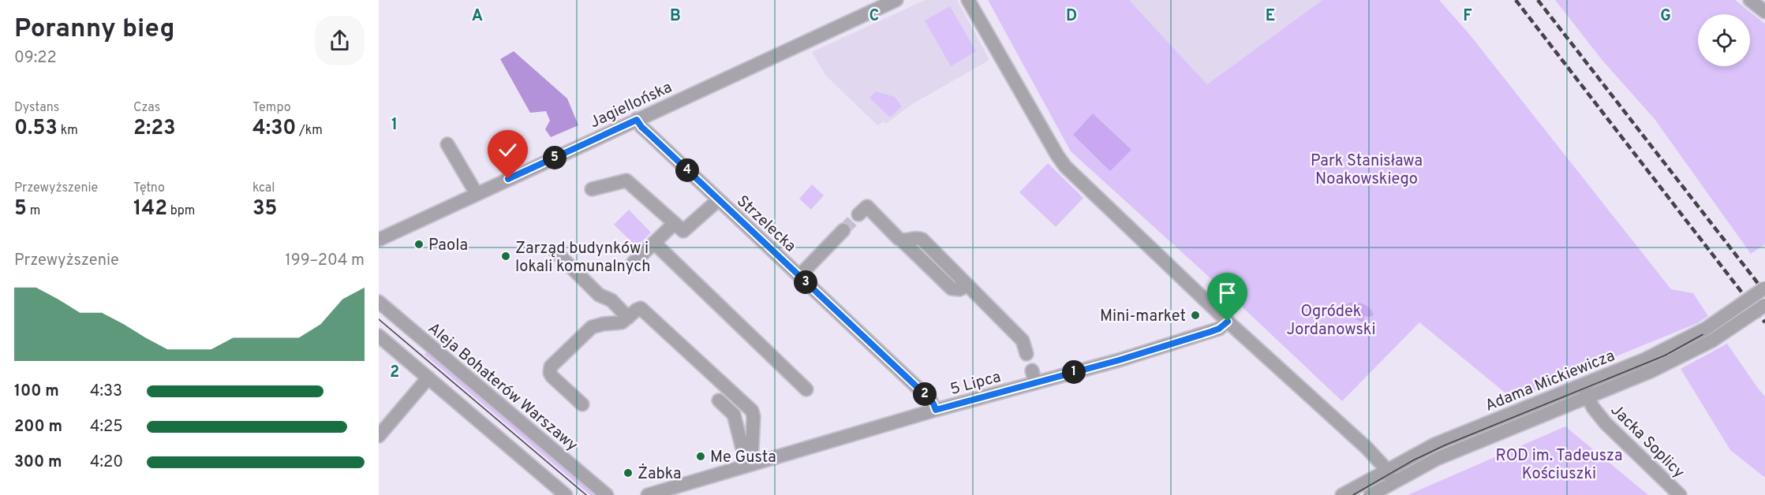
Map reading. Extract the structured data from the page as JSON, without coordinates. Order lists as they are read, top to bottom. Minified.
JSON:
{"streets":{"street":["Jagiellońska","Strzelecka","Adama Mickiewicza","5 Lipca","Aleja Bohaterów Warszawy","Jacka Soplicy"]},"crossings":[["Jagiellońska","Strzelecka"],["Strzelecka","5 Lipca"],["Adama Mickiewicza","Jacka Soplicy"]],"parks":["Park Stanisława Noakowskiego","Ogródek Jordanowski","ROD im. Tadeusza Kościuszki"],"places":["Paola","Zarząd budynków i lokali komunalnych","Mini-market","Me Gusta","Żabka"],"page":{"heading":["Poranny bieg","09:22"],"stats":[["Dystans","0.53 km"],["Czas","2:23"],["Tempo","4:30 /km"],["Przewyższenie","5 m"],["Tętno","142 bpm"],["kcal","35"]],"pins":["5","4","3","1","2"],"chart":["Przewyższenie","199–204 m"],"list":[{"name":"100 m","note":"4:33"},{"name":"200 m","note":"4:25"},{"name":"300 m","note":"4:20"}]},"grid":{"columns":["A","B","C","D","E","F","G"],"rows":["1","2"]}}
